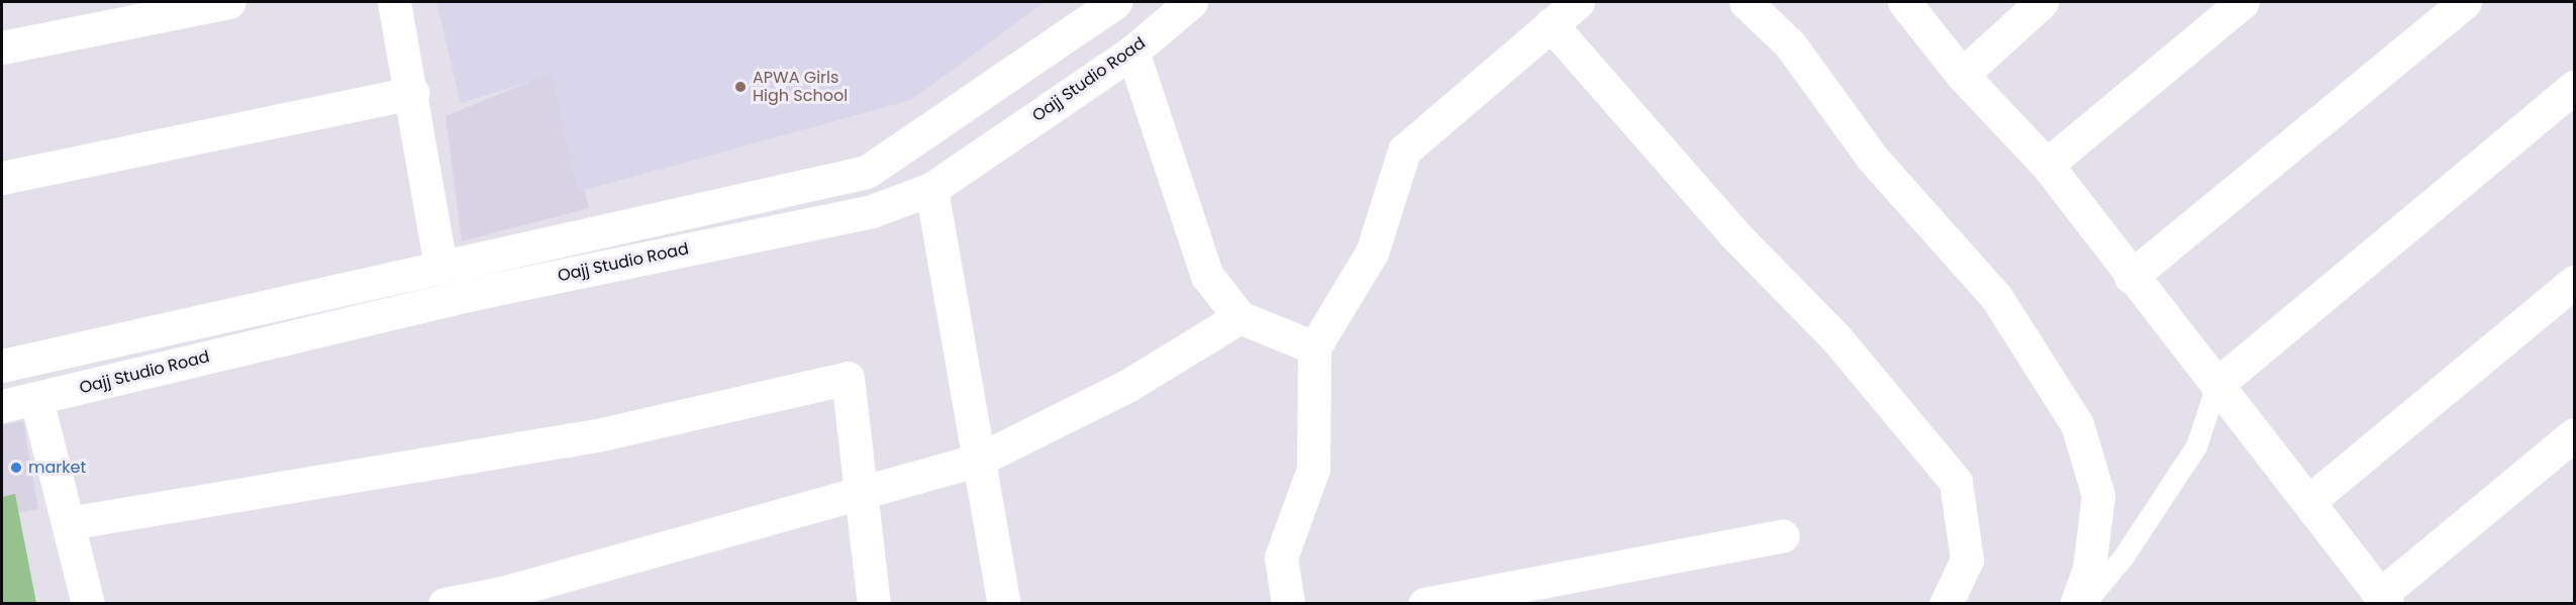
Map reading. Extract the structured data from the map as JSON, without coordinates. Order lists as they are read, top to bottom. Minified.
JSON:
{"streets":{"street":["Oajj Studio Road"]},"places":["APWA Girls High School","market"]}
